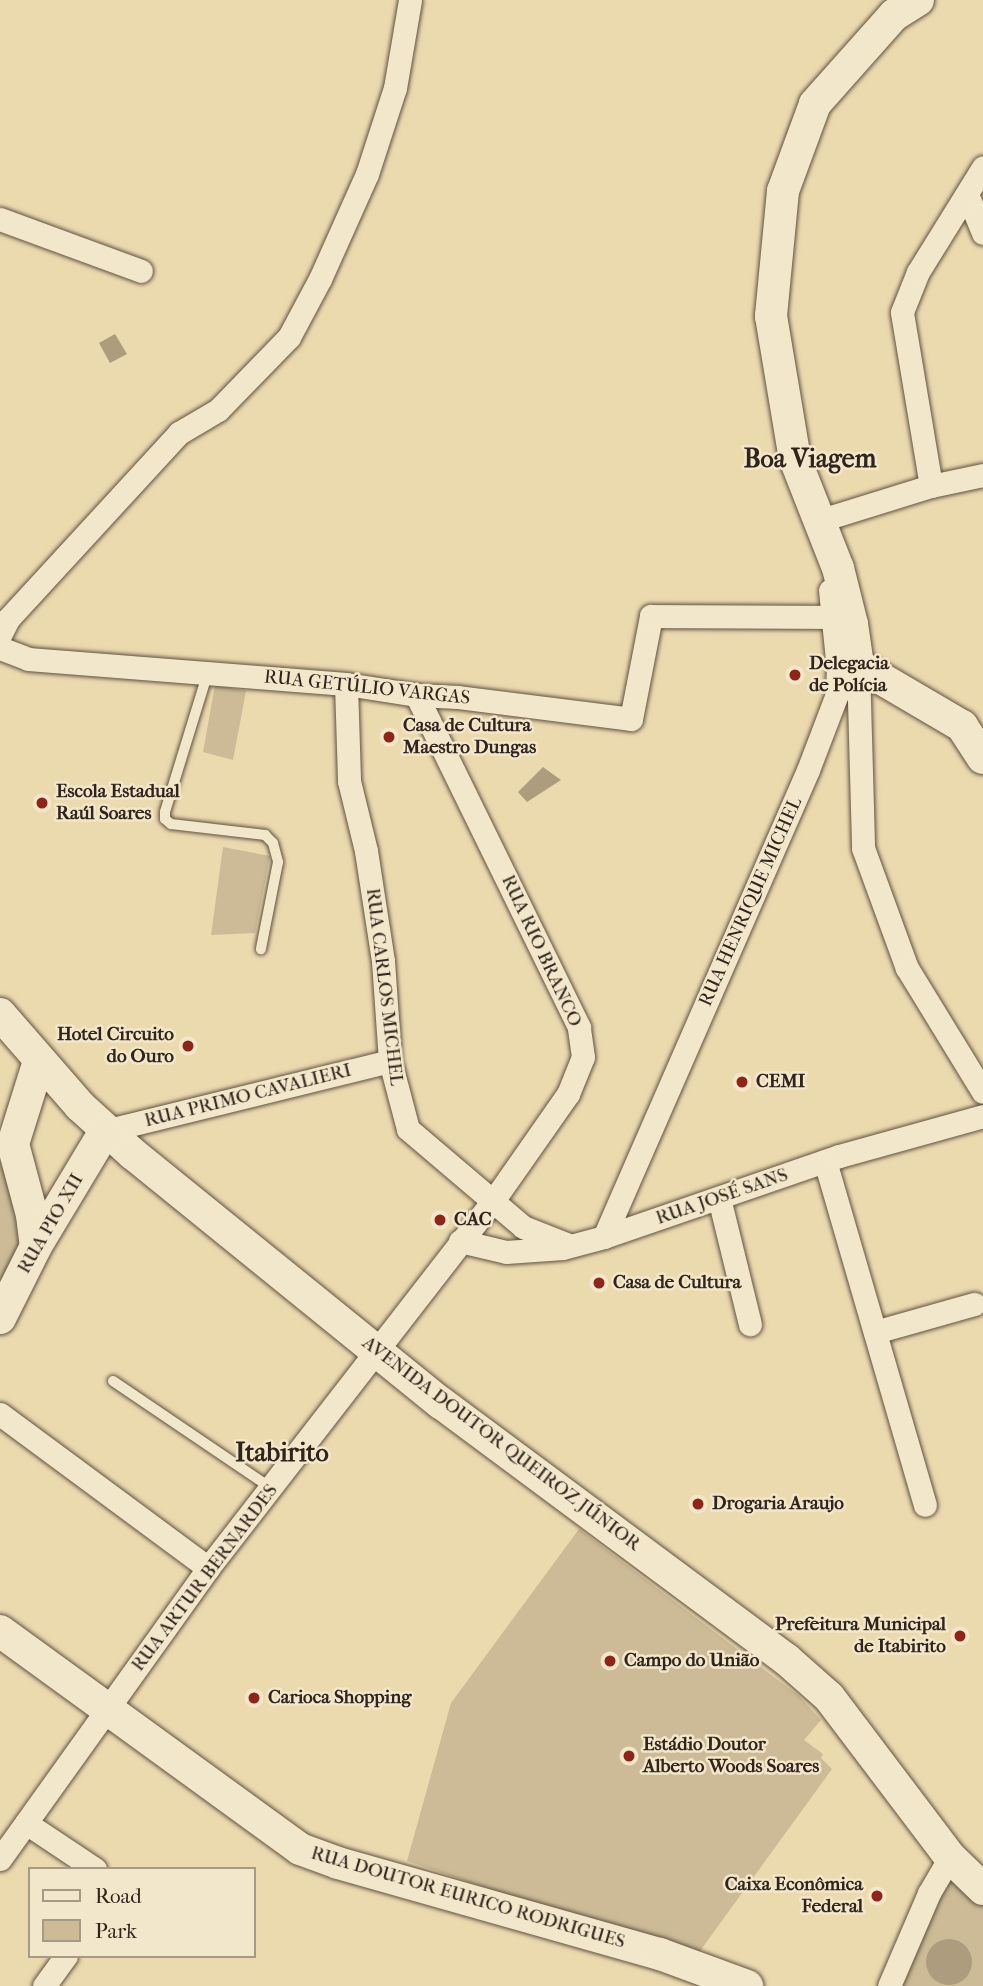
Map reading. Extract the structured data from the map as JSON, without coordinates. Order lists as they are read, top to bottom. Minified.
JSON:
{"streets":{"main road":["RUA PIO XII","AVENIDA DOUTOR QUEIROZ JÚNIOR","RUA DOUTOR EURICO RODRIGUES"],"street":["RUA GETÚLIO VARGAS","RUA HENRIQUE MICHEL","RUA RIO BRANCO","RUA CARLOS MICHEL","RUA PRIMO CAVALIERI","RUA JOSÉ SANS","RUA ARTUR BERNARDES"]},"crossings":[["RUA GETÚLIO VARGAS","RUA HENRIQUE MICHEL"],["RUA GETÚLIO VARGAS","RUA RIO BRANCO"],["RUA GETÚLIO VARGAS","RUA CARLOS MICHEL"],["RUA HENRIQUE MICHEL","RUA JOSÉ SANS"],["RUA RIO BRANCO","RUA CARLOS MICHEL"],["RUA RIO BRANCO","RUA ARTUR BERNARDES"],["RUA CARLOS MICHEL","RUA PRIMO CAVALIERI"],["RUA CARLOS MICHEL","RUA ARTUR BERNARDES"],["RUA PRIMO CAVALIERI","RUA PIO XII"],["RUA PRIMO CAVALIERI","AVENIDA DOUTOR QUEIROZ JÚNIOR"],["RUA PIO XII","AVENIDA DOUTOR QUEIROZ JÚNIOR"],["AVENIDA DOUTOR QUEIROZ JÚNIOR","RUA ARTUR BERNARDES"],["RUA ARTUR BERNARDES","RUA DOUTOR EURICO RODRIGUES"]],"districts":["Boa Viagem","Itabirito"],"places":["Delegacia de Polícia","Casa de Cultura Maestro Dungas","Escola Estadual Raúl Soares","Hotel Circuito do Ouro","CEMI","CAC","Casa de Cultura","Drogaria Araujo","Prefeitura Municipal de Itabirito","Campo do União","Carioca Shopping","Estádio Doutor Alberto Woods Soares","Caixa Econômica Federal"],"legend":["Road","Park"]}
